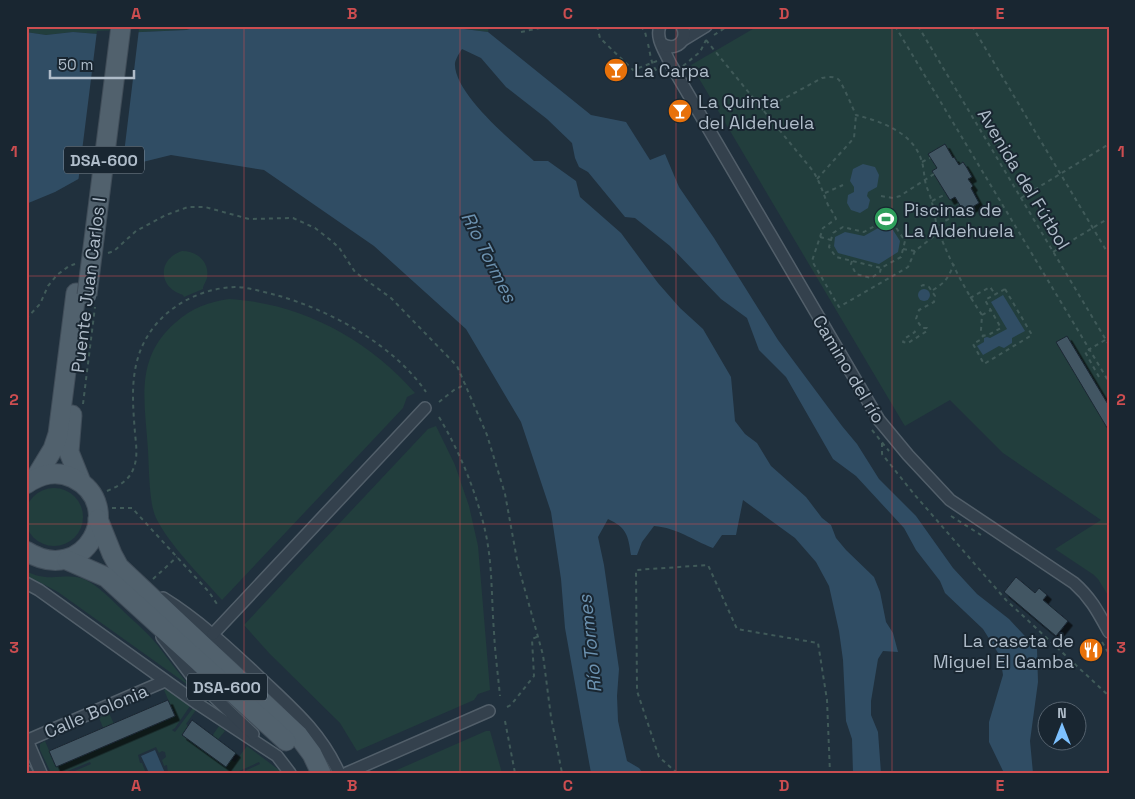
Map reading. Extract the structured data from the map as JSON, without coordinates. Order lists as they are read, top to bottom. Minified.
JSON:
{"streets":{"main road":["DSA-600","Puente Juan Carlos I"],"street":["Camino del río","Calle Bolonia"],"path":["Avenida del Fútbol"]},"crossings":[["DSA-600","Puente Juan Carlos I"]],"water":["Río Tormes"],"places":{"bar":["La Carpa","La Quinta del Aldehuela"],"sports":["Piscinas de La Aldehuela"],"restaurant":["La caseta de Miguel El Gamba"]},"scale_bar":"50 m","north":"top","grid":{"columns":["A","B","C","D","E"],"rows":["1","2","3"]}}
